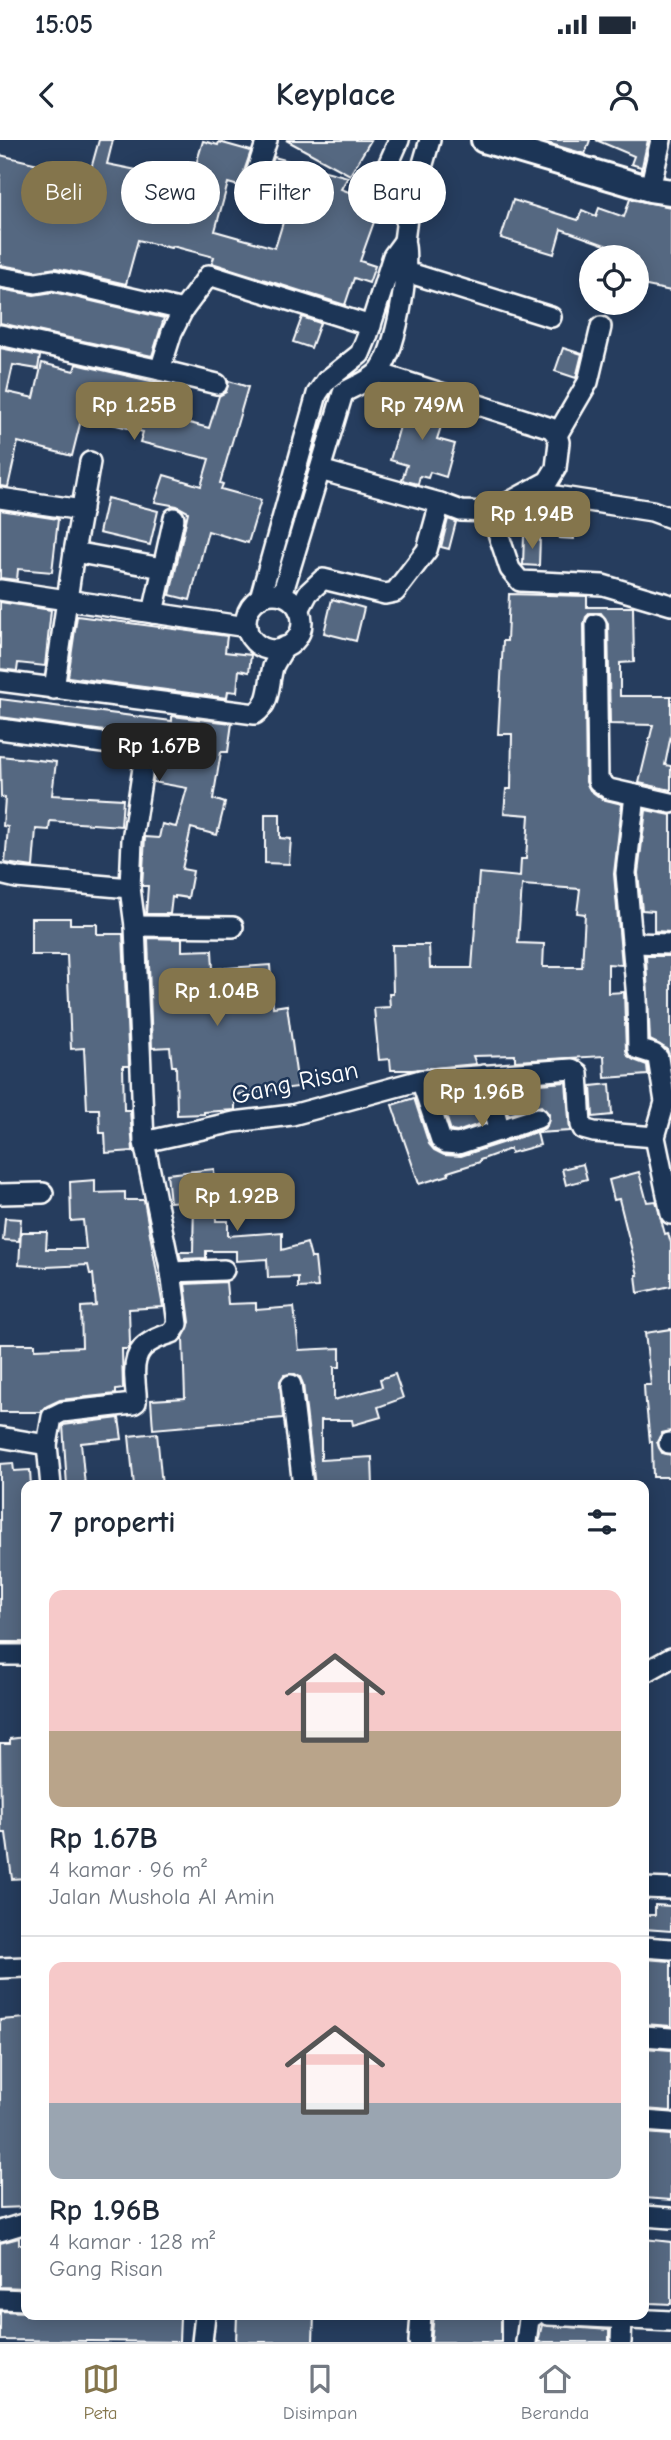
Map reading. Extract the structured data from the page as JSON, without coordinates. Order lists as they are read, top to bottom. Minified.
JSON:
{"streets":{"street":["Gang Risan"]},"page":{"status":"15:05","header":"Keyplace","chip":["Beli","Sewa","Filter","Baru"],"price":["Rp 1.25B","Rp 749M","Rp 1.94B","Rp 1.67B","Rp 1.04B","Rp 1.96B","Rp 1.92B"],"heading":"7 properti","list":[{"name":"Rp 1.67B","note":"4 kamar · 96 m² · Jalan Mushola Al Amin"},{"name":"Rp 1.96B","note":"4 kamar · 128 m² · Gang Risan"}],"tabs":["Peta","Disimpan","Beranda"]}}
